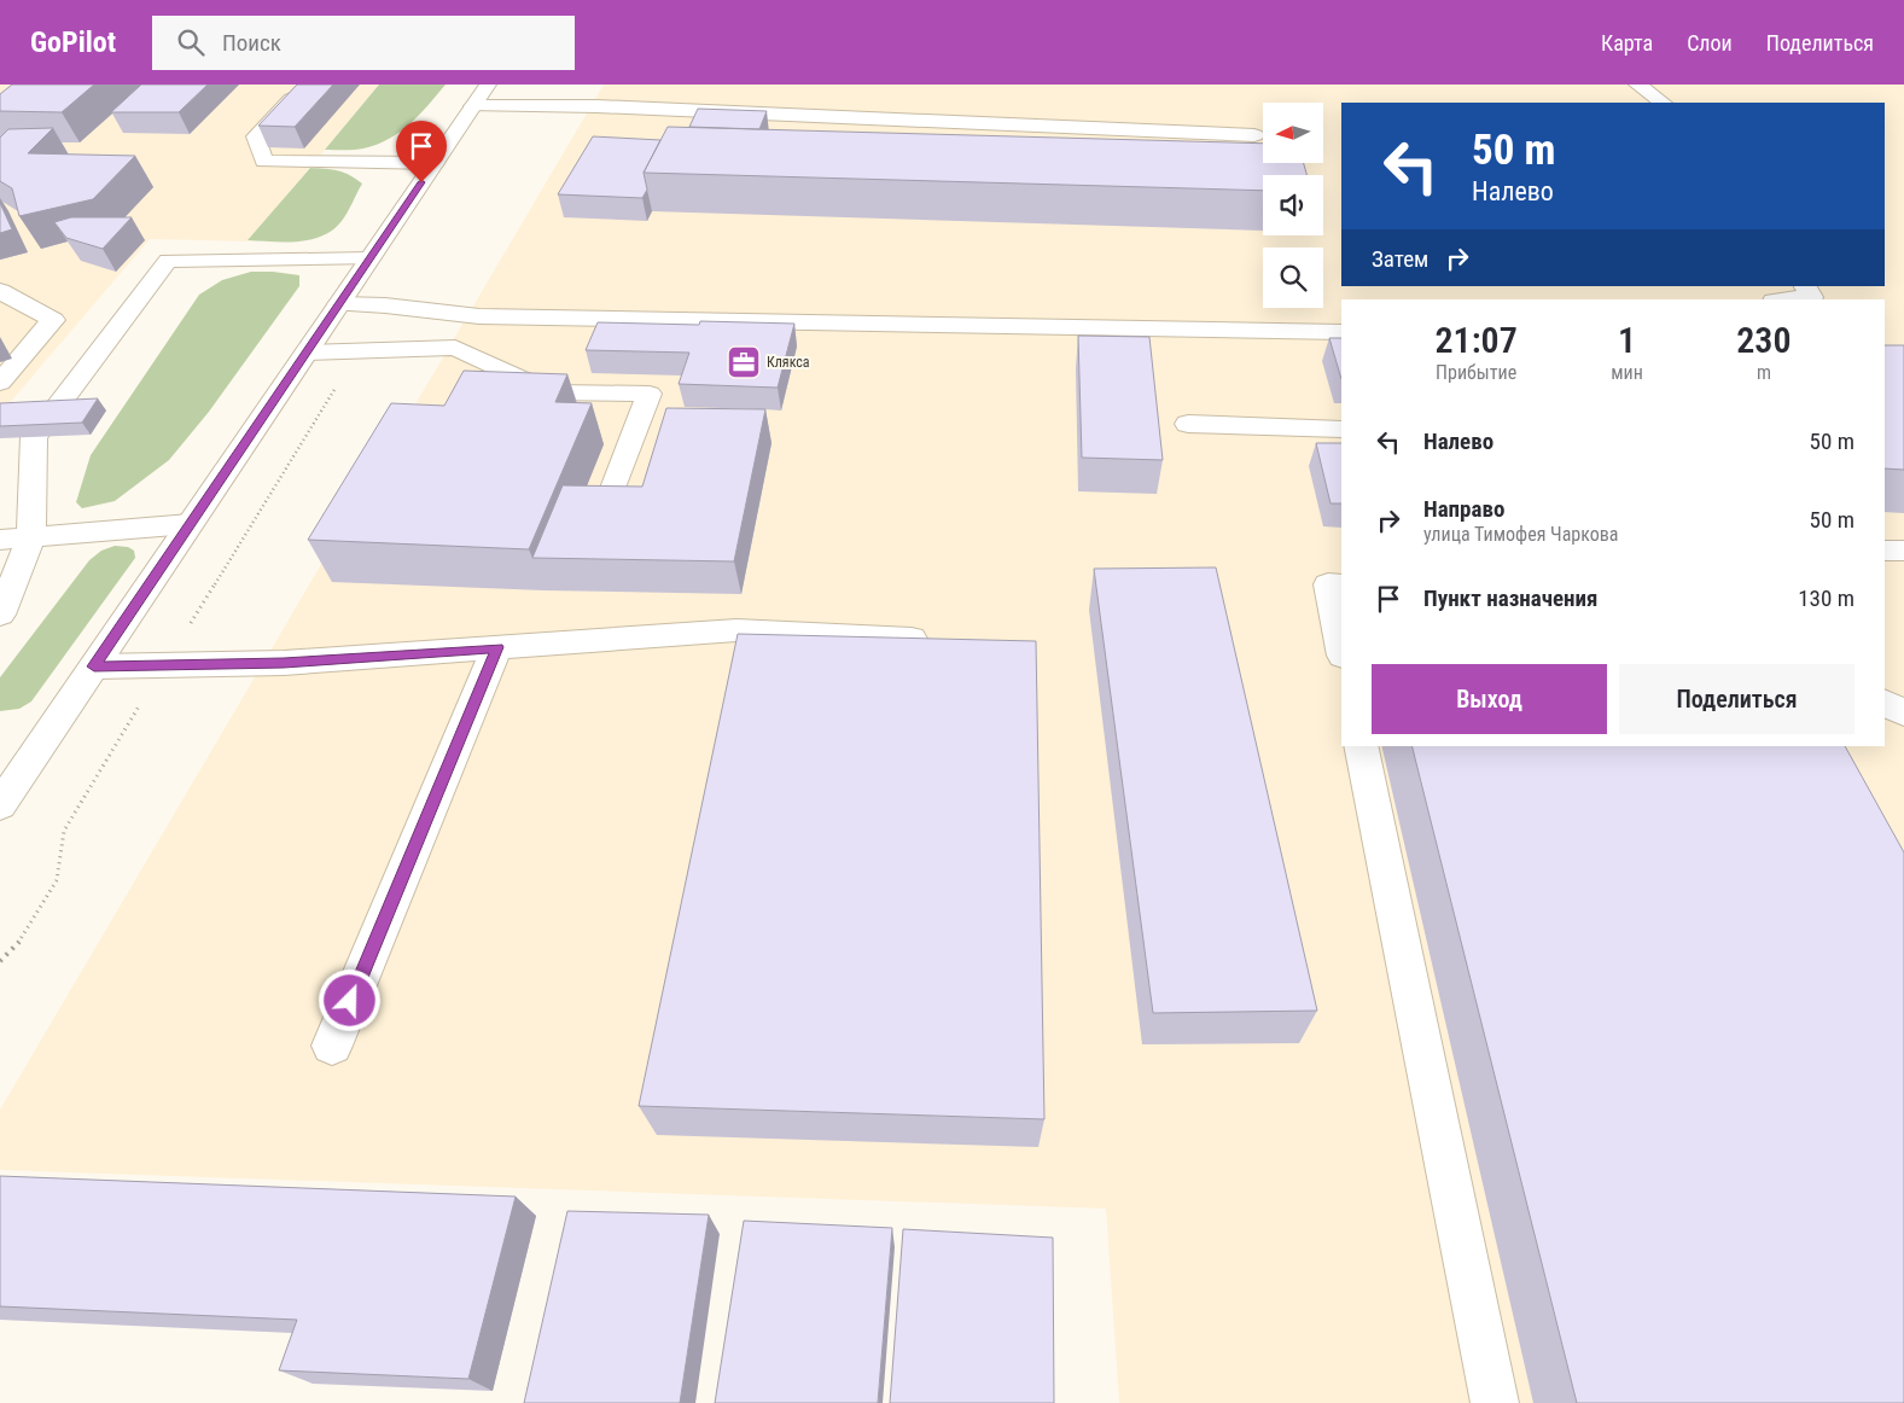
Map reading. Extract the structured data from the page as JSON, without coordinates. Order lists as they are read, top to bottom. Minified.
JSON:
{"places":{"office":["Клякса"]},"north":"left","page":{"header":"GoPilot","search":"Поиск","nav":["Карта","Слои","Поделиться"],"turn":["50 m","Налево"],"then":"Затем","eta":["21:07","Прибытие","1","мин","230","m"],"list":[{"name":"Налево","value":"50 m"},{"name":"Направо","note":"улица Тимофея Чаркова","value":"50 m"},{"name":"Пункт назначения","value":"130 m"}],"buttons":["Выход","Поделиться"]}}
